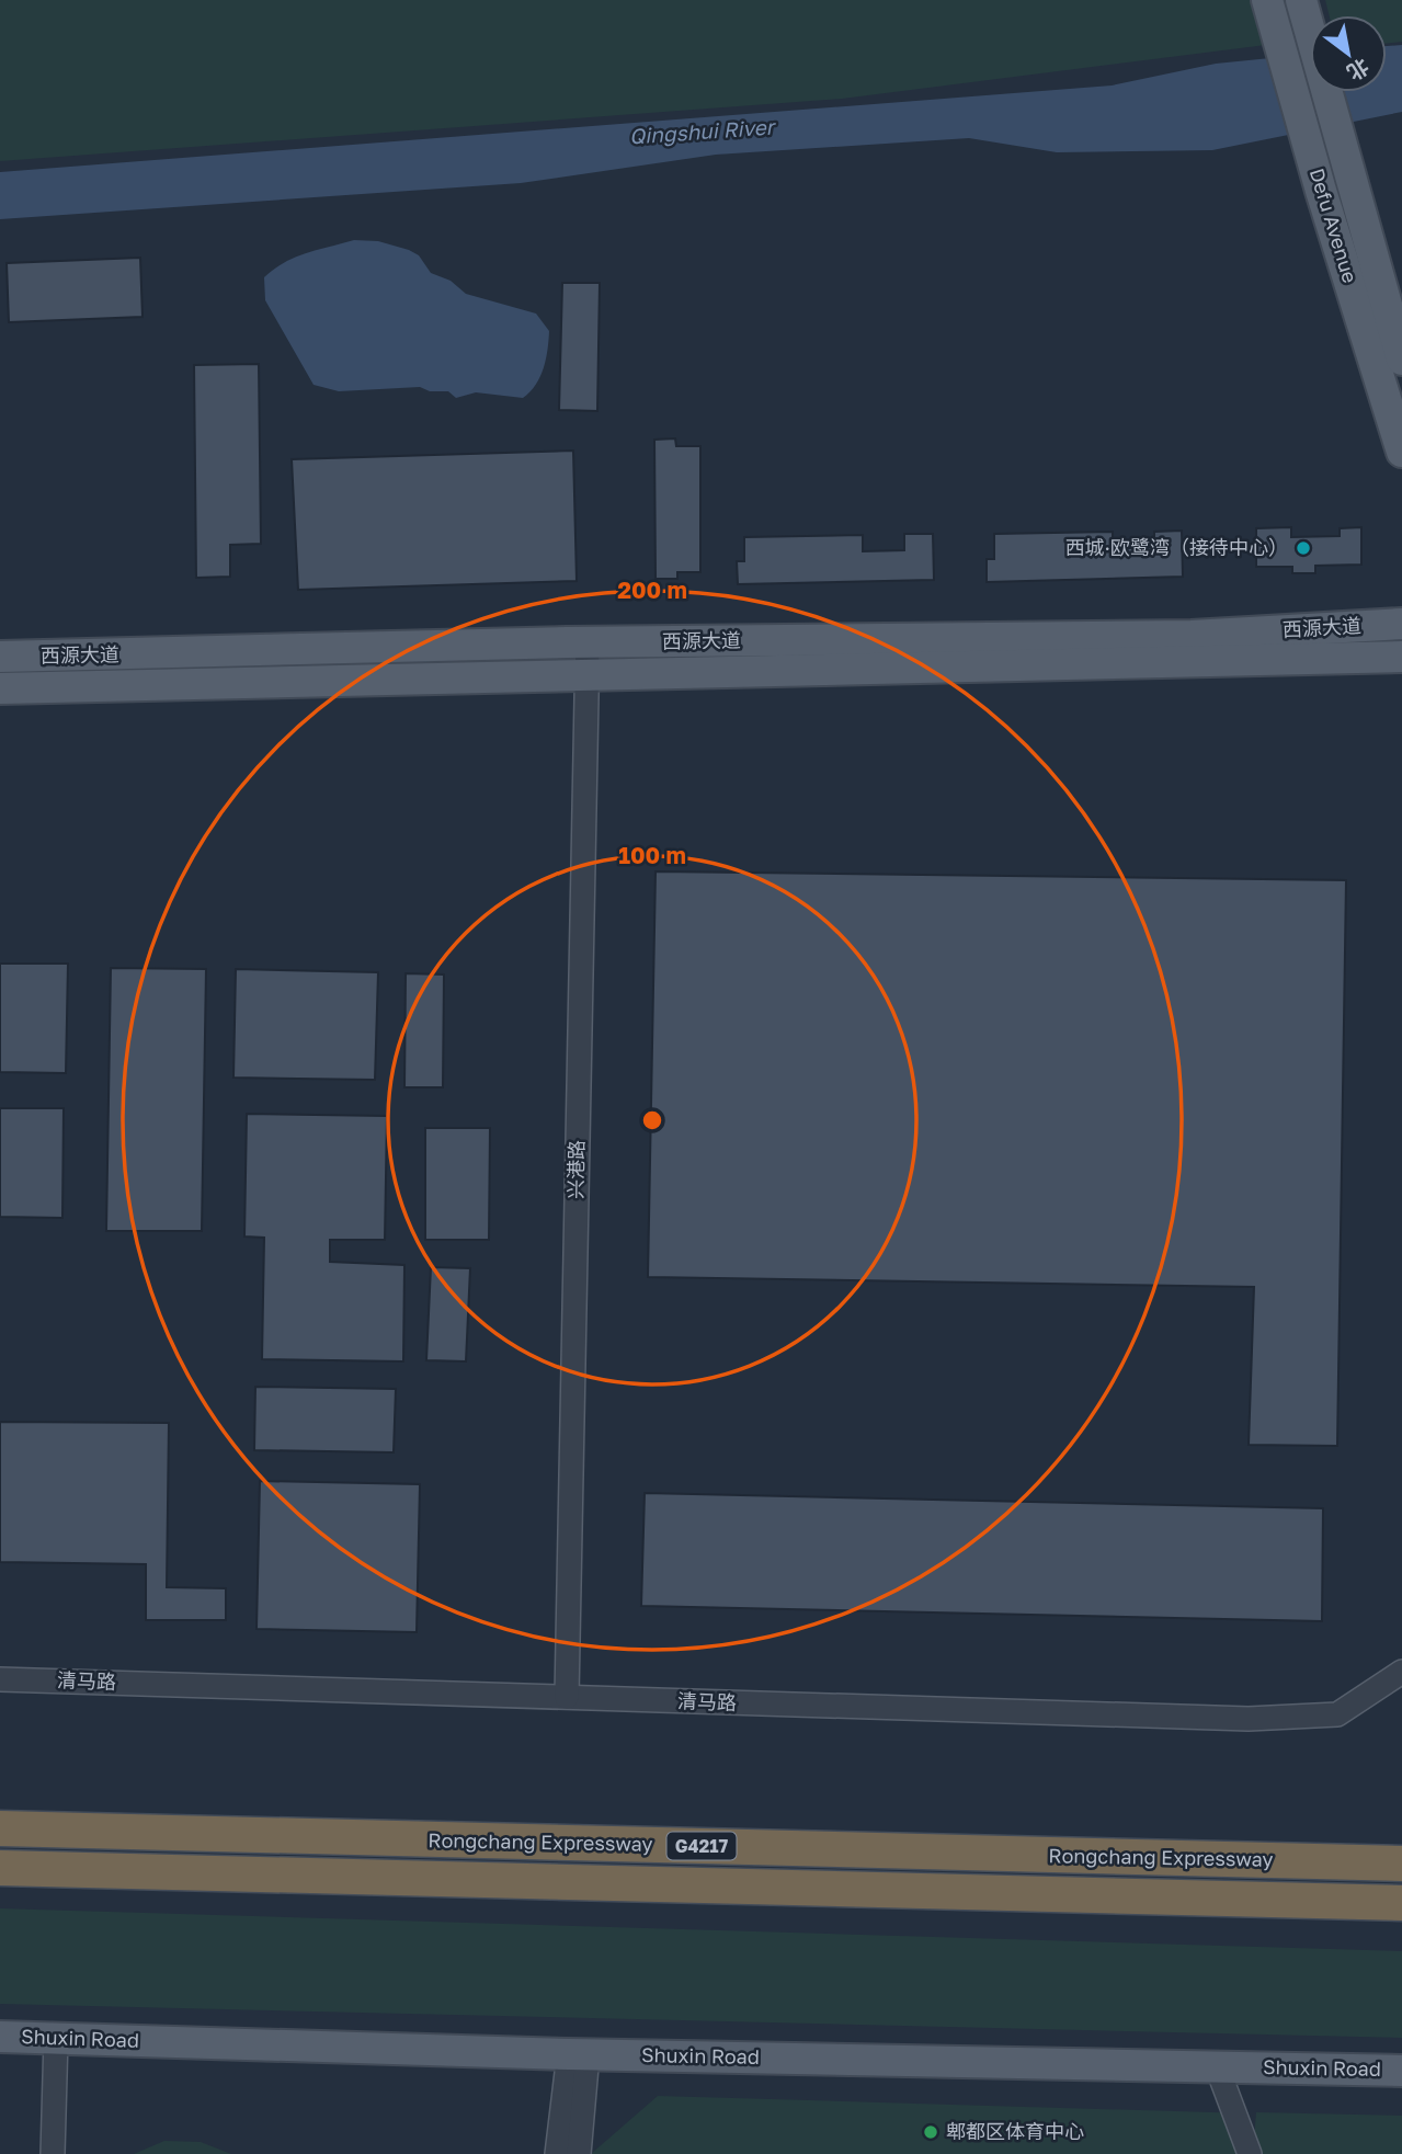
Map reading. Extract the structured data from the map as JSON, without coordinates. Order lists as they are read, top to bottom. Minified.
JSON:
{"streets":{"highway":["Rongchang Expressway","G4217"],"main road":["Defu Avenue","西源大道","Shuxin Road"],"street":["兴港路","清马路"]},"crossings":[["西源大道","兴港路"],["兴港路","清马路"]],"water":["Qingshui River"],"places":["西城·欧鹭湾（接待中心）","郫都区体育中心"],"north":"bottom right","rings":["200 m","100 m"]}
